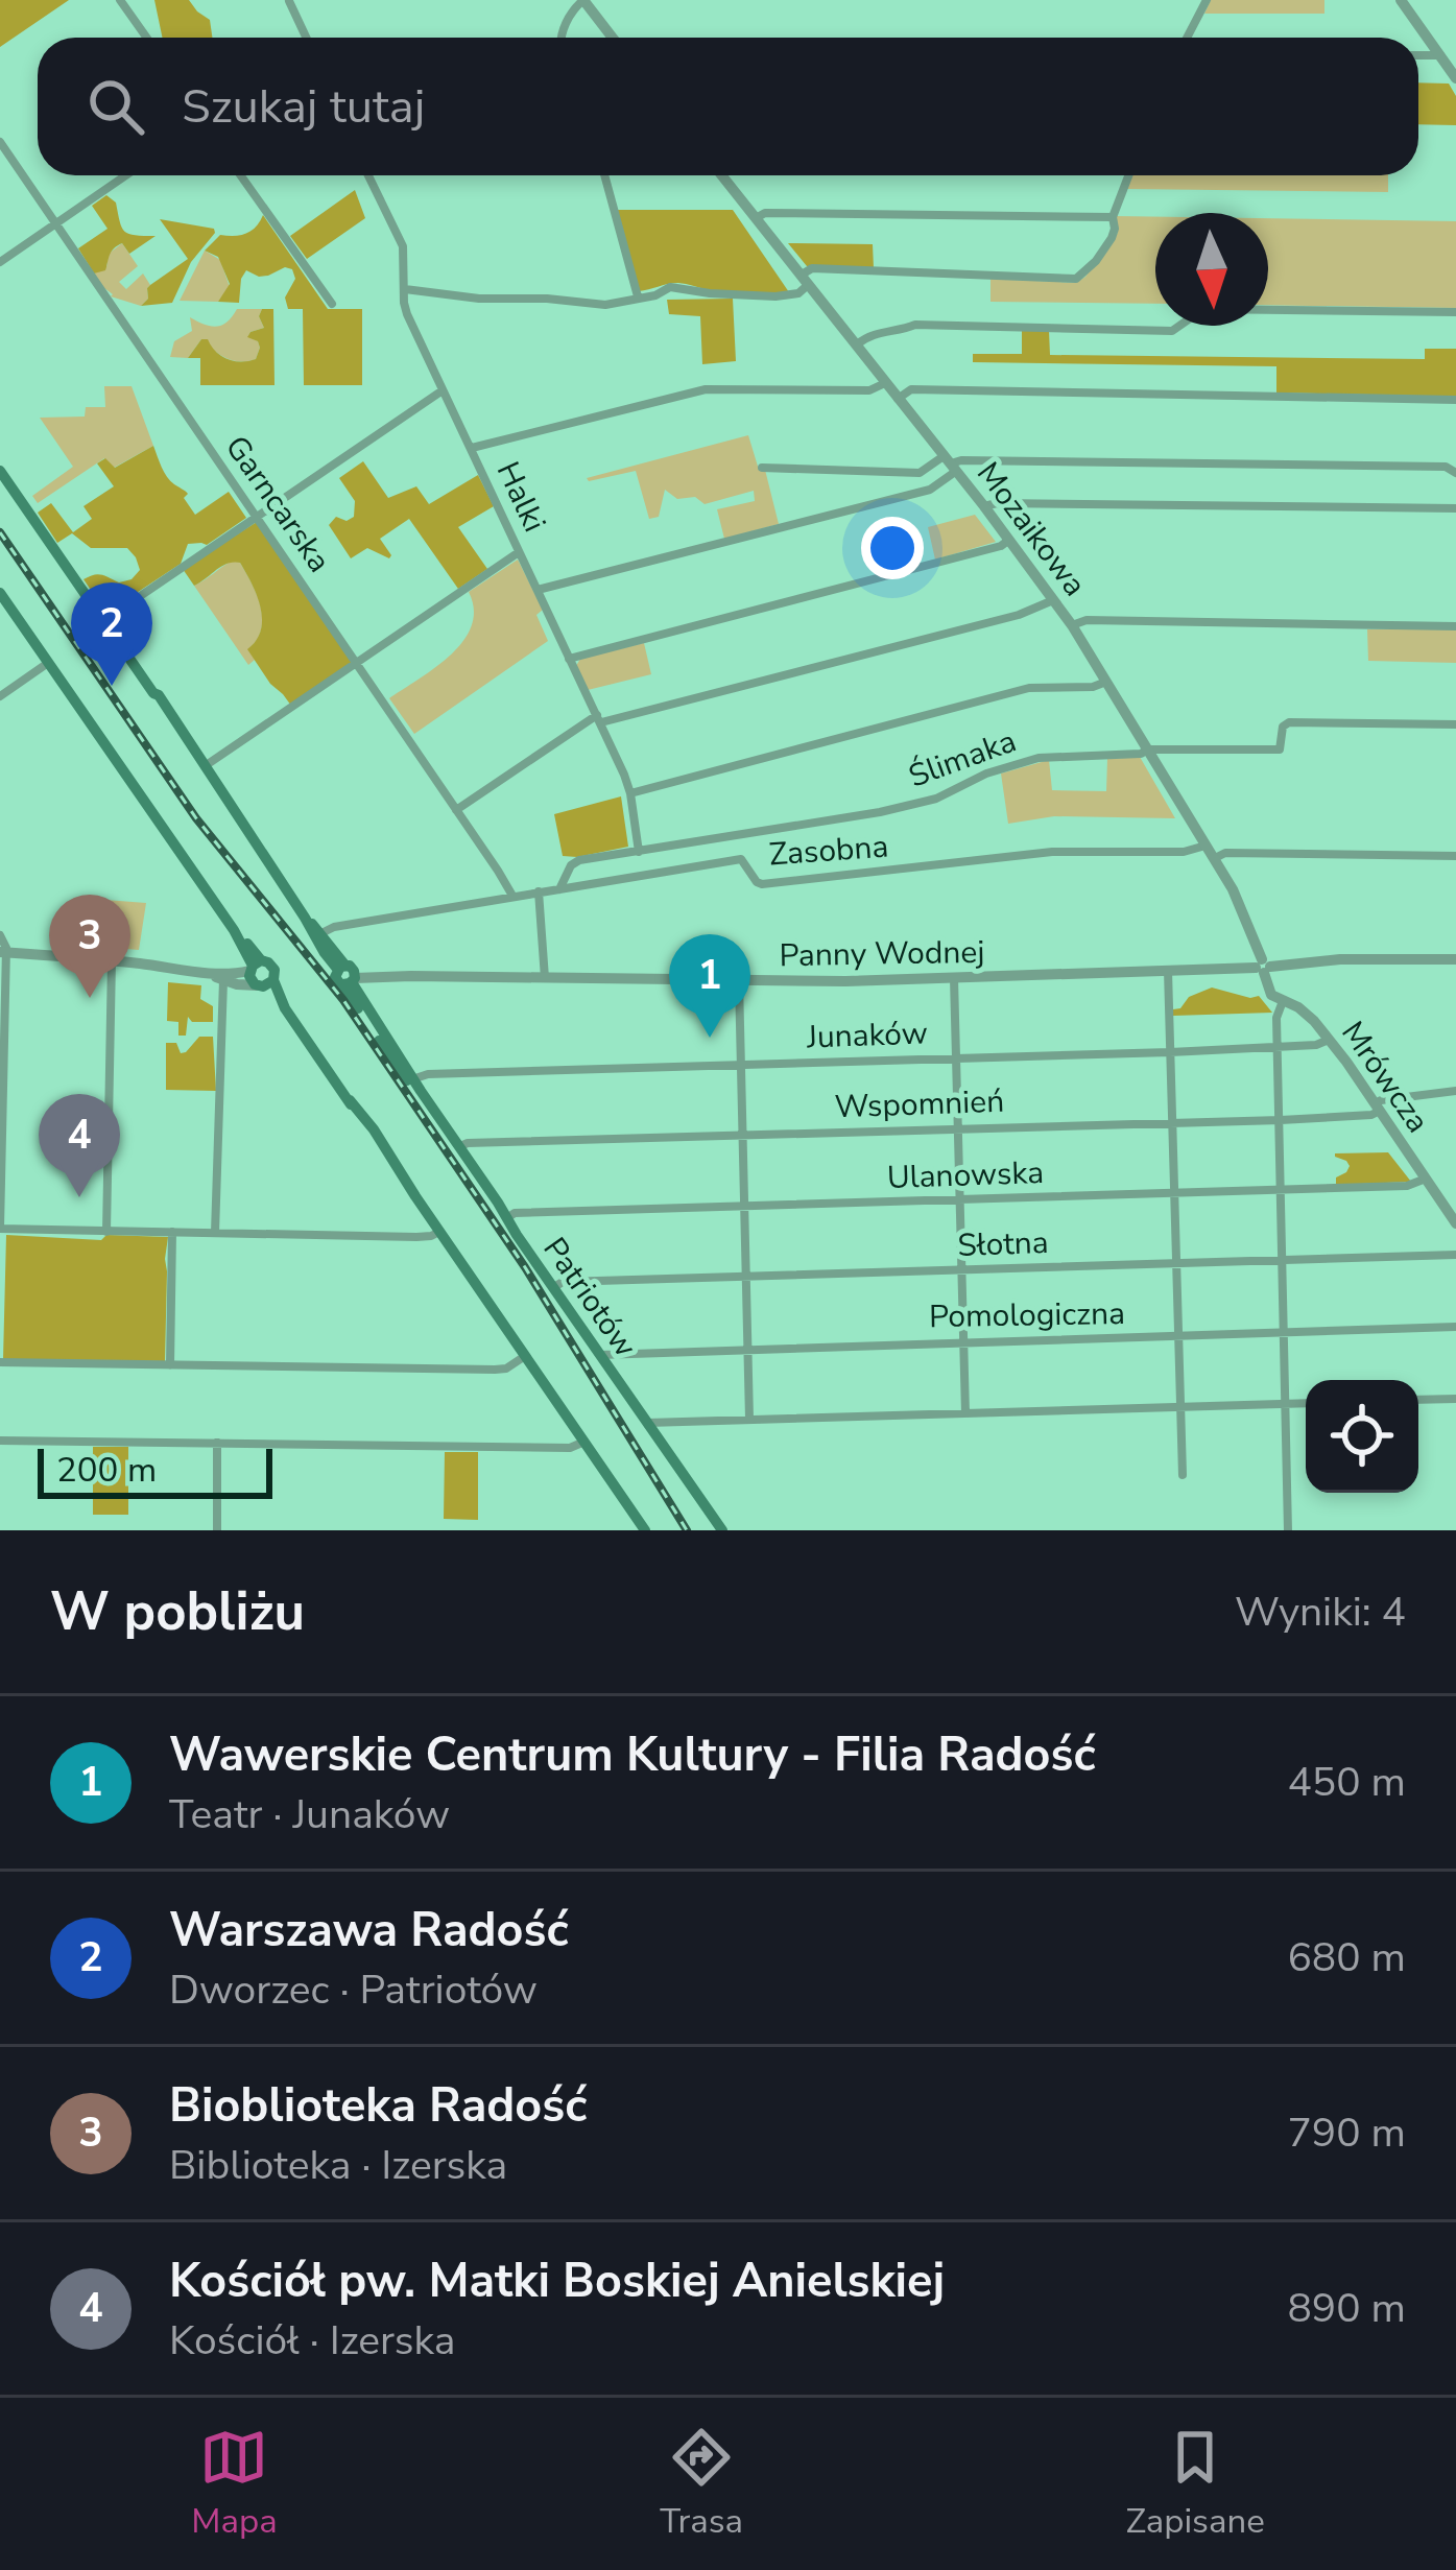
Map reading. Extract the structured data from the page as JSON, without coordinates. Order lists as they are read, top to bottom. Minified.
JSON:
{"streets":{"main road":["Patriotów"],"street":["Halki","Garncarska","Mozaikowa","Ślimaka","Zasobna","Panny Wodnej","Junaków","Mrówcza","Wspomnień","Ulanowska","Słotna","Pomologiczna"]},"crossings":[["Halki","Ślimaka"],["Garncarska","Zasobna"],["Mozaikowa","Ślimaka"],["Mozaikowa","Zasobna"],["Mozaikowa","Panny Wodnej"],["Mozaikowa","Mrówcza"],["Ślimaka","Zasobna"],["Zasobna","Patriotów"],["Panny Wodnej","Mrówcza"],["Panny Wodnej","Patriotów"],["Junaków","Mrówcza"],["Junaków","Patriotów"],["Mrówcza","Wspomnień"],["Mrówcza","Ulanowska"],["Wspomnień","Patriotów"],["Ulanowska","Patriotów"],["Słotna","Patriotów"],["Patriotów","Pomologiczna"]],"scale_bar":"200 m","north":"bottom","page":{"search":"Szukaj tutaj","pins":["2","3","1","4"],"scale":"200 m","heading":["W pobliżu","Wyniki: 4"],"list":[{"mark":"1","name":"Wawerskie Centrum Kultury - Filia Radość","note":"Teatr · Junaków","value":"450 m"},{"mark":"2","name":"Warszawa Radość","note":"Dworzec · Patriotów","value":"680 m"},{"mark":"3","name":"Bioblioteka Radość","note":"Biblioteka · Izerska","value":"790 m"},{"mark":"4","name":"Kościół pw. Matki Boskiej Anielskiej","note":"Kościół · Izerska","value":"890 m"}],"nav":["Mapa","Trasa","Zapisane"]}}
